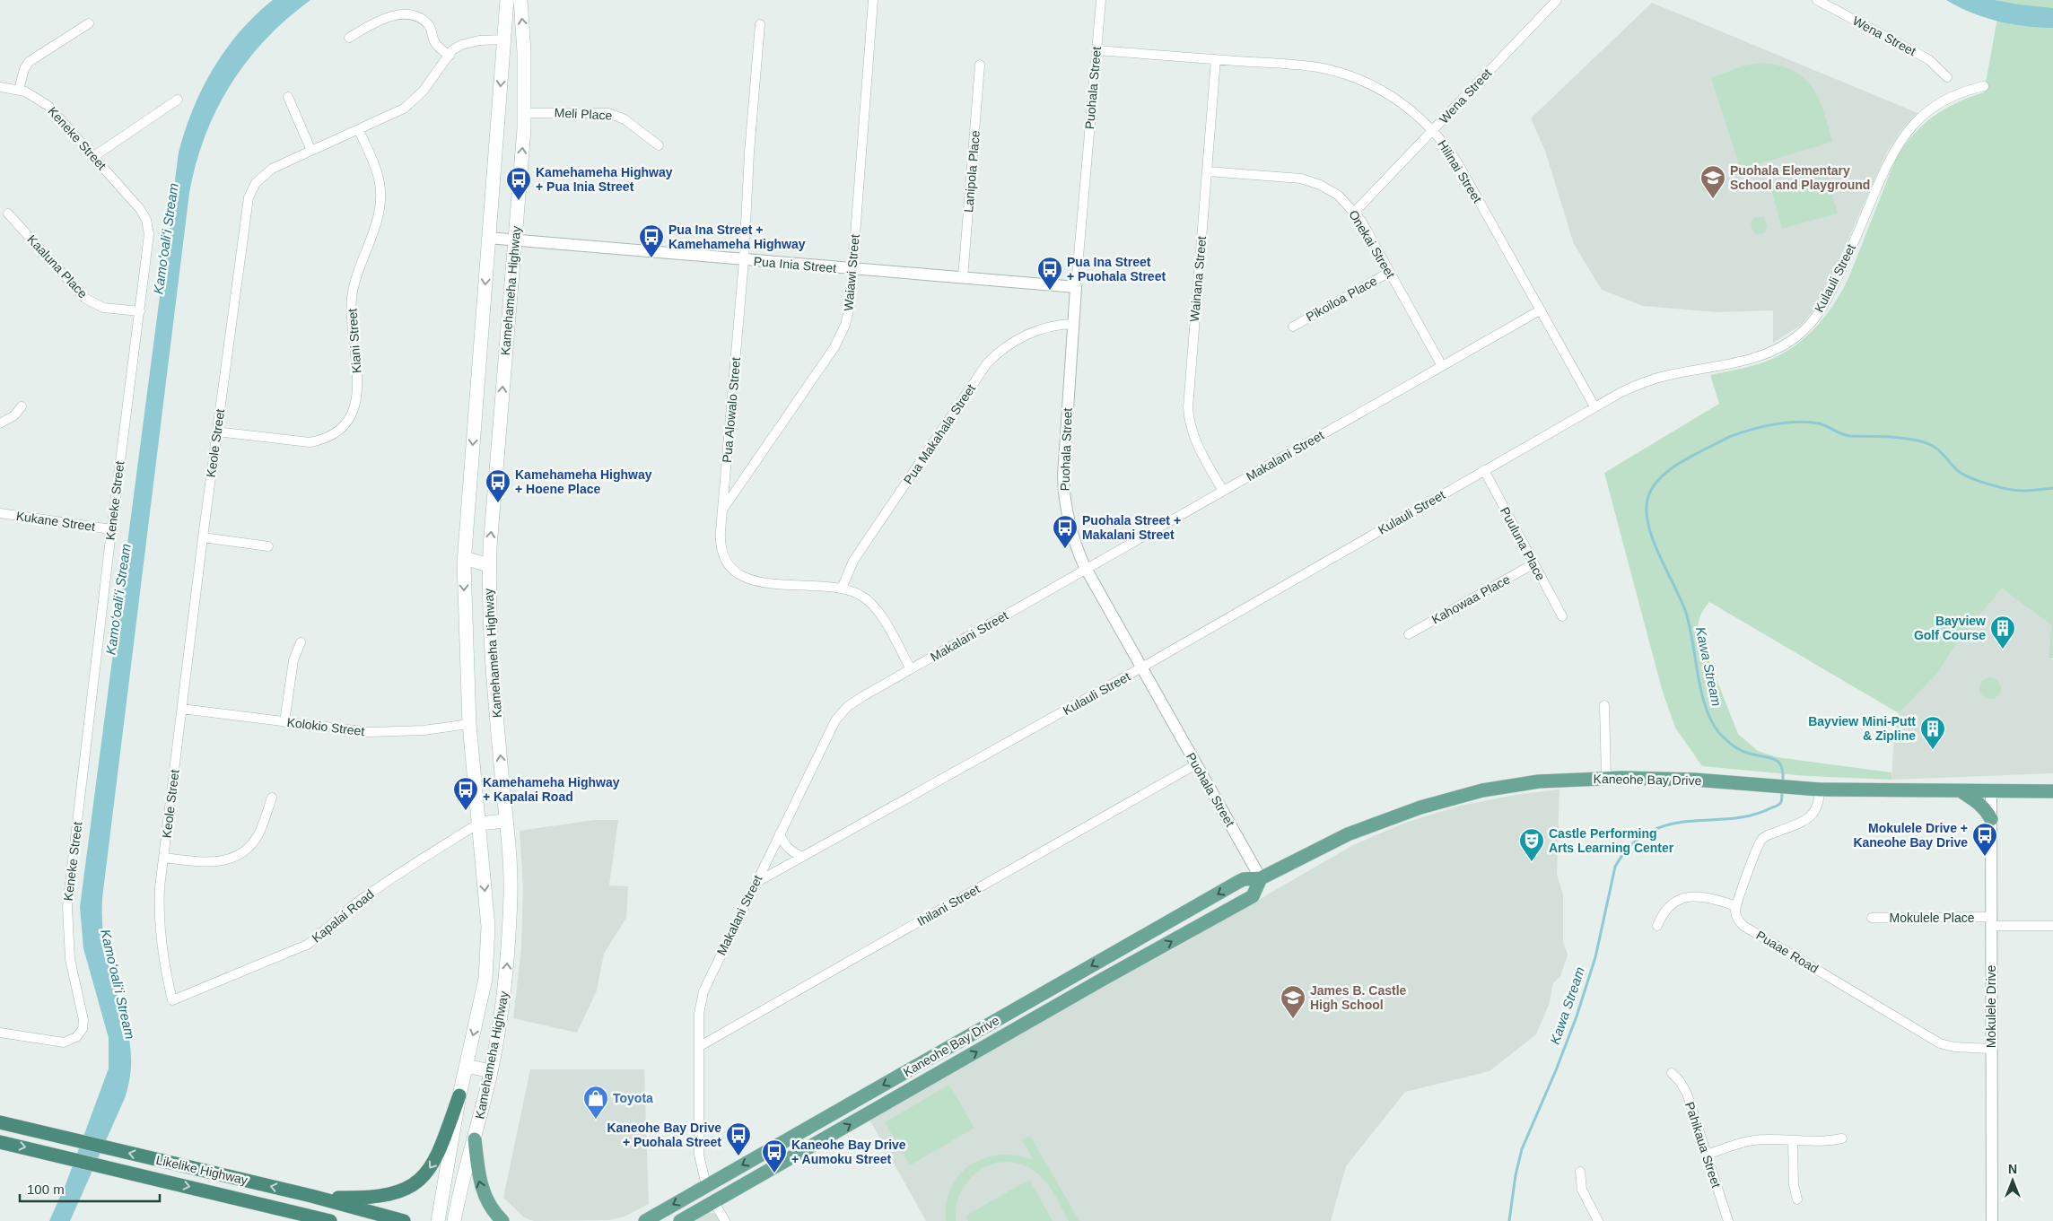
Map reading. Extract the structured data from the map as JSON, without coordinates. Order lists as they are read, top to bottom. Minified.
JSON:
{"streets":{"highway":["Likelike Highway"],"main road":["Kamehameha Highway","Kaneohe Bay Drive"],"street":["Wena Street","Puohala Street","Meli Place","Keneke Street","Lanipola Place","Hilinai Street","Onekai Street","Pua Inia Street","Kaaluna Place","Waiawi Street","Kulauli Street","Wainana Street","Pikoiloa Place","Kiani Street","Pua Alowalo Street","Pua Makahala Street","Keole Street","Makalani Street","Kukane Street","Puuluna Place","Kahowaa Place","Kolokio Street","Ihilani Street","Kapalai Road","Mokulele Place","Puaae Road","Mokulele Drive","Pahikaua Street"]},"crossings":[["Wena Street","Hilinai Street"],["Wena Street","Onekai Street"],["Puohala Street","Hilinai Street"],["Puohala Street","Pua Inia Street"],["Puohala Street","Kulauli Street"],["Puohala Street","Pua Makahala Street"],["Puohala Street","Makalani Street"],["Puohala Street","Kaneohe Bay Drive"],["Puohala Street","Ihilani Street"],["Meli Place","Kamehameha Highway"],["Keneke Street","Kaaluna Place"],["Keneke Street","Kukane Street"],["Lanipola Place","Pua Inia Street"],["Hilinai Street","Kulauli Street"],["Hilinai Street","Wainana Street"],["Hilinai Street","Makalani Street"],["Onekai Street","Wainana Street"],["Onekai Street","Pikoiloa Place"],["Onekai Street","Makalani Street"],["Pua Inia Street","Waiawi Street"],["Pua Inia Street","Kamehameha Highway"],["Pua Inia Street","Pua Alowalo Street"],["Waiawi Street","Pua Alowalo Street"],["Kulauli Street","Makalani Street"],["Kulauli Street","Puuluna Place"],["Wainana Street","Makalani Street"],["Kamehameha Highway","Keole Street"],["Kamehameha Highway","Kolokio Street"],["Kamehameha Highway","Kapalai Road"],["Kiani Street","Keole Street"],["Pua Alowalo Street","Pua Makahala Street"],["Pua Alowalo Street","Makalani Street"],["Keole Street","Kolokio Street"],["Keole Street","Kapalai Road"],["Makalani Street","Kaneohe Bay Drive"],["Makalani Street","Ihilani Street"],["Puuluna Place","Kahowaa Place"],["Kaneohe Bay Drive","Mokulele Drive"],["Mokulele Place","Mokulele Drive"],["Puaae Road","Mokulele Drive"]],"water":["Kamoʻoaliʻi Stream","Kawa Stream"],"places":{"school or university":["Puohala Elementary School and Playground","James B. Castle High School"],"bus stop":["Kamehameha Highway + Pua Inia Street","Pua Ina Street + Kamehameha Highway","Pua Ina Street + Puohala Street","Kamehameha Highway + Hoene Place","Puohala Street + Makalani Street","Kamehameha Highway + Kapalai Road","Mokulele Drive + Kaneohe Bay Drive","Kaneohe Bay Drive + Puohala Street","Kaneohe Bay Drive + Aumoku Street"],"building":["Bayview Golf Course","Bayview Mini-Putt & Zipline"],"theatre":["Castle Performing Arts Learning Center"],"shop":["Toyota"]},"scale_bar":"100 m","north":"top"}
